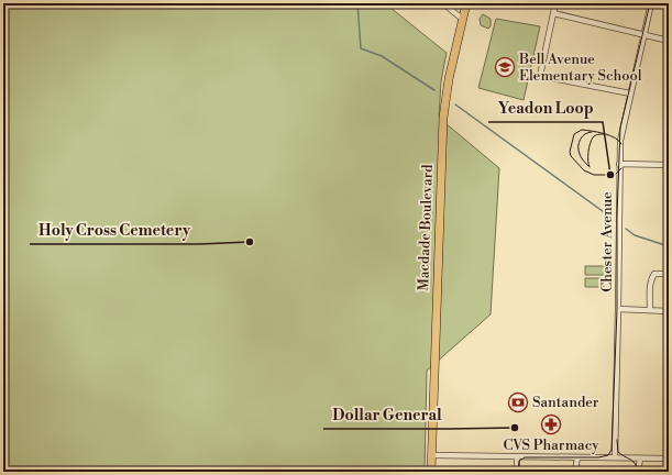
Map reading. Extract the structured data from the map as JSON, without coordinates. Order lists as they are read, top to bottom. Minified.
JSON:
{"streets":{"main road":["Macdade Boulevard"],"street":["Chester Avenue"]},"places":{"school or university":["Bell Avenue Elementary School"],"other":["Yeadon Loop","Holy Cross Cemetery","Dollar General"],"bank":["Santander"],"pharmacy":["CVS Pharmacy"]}}
